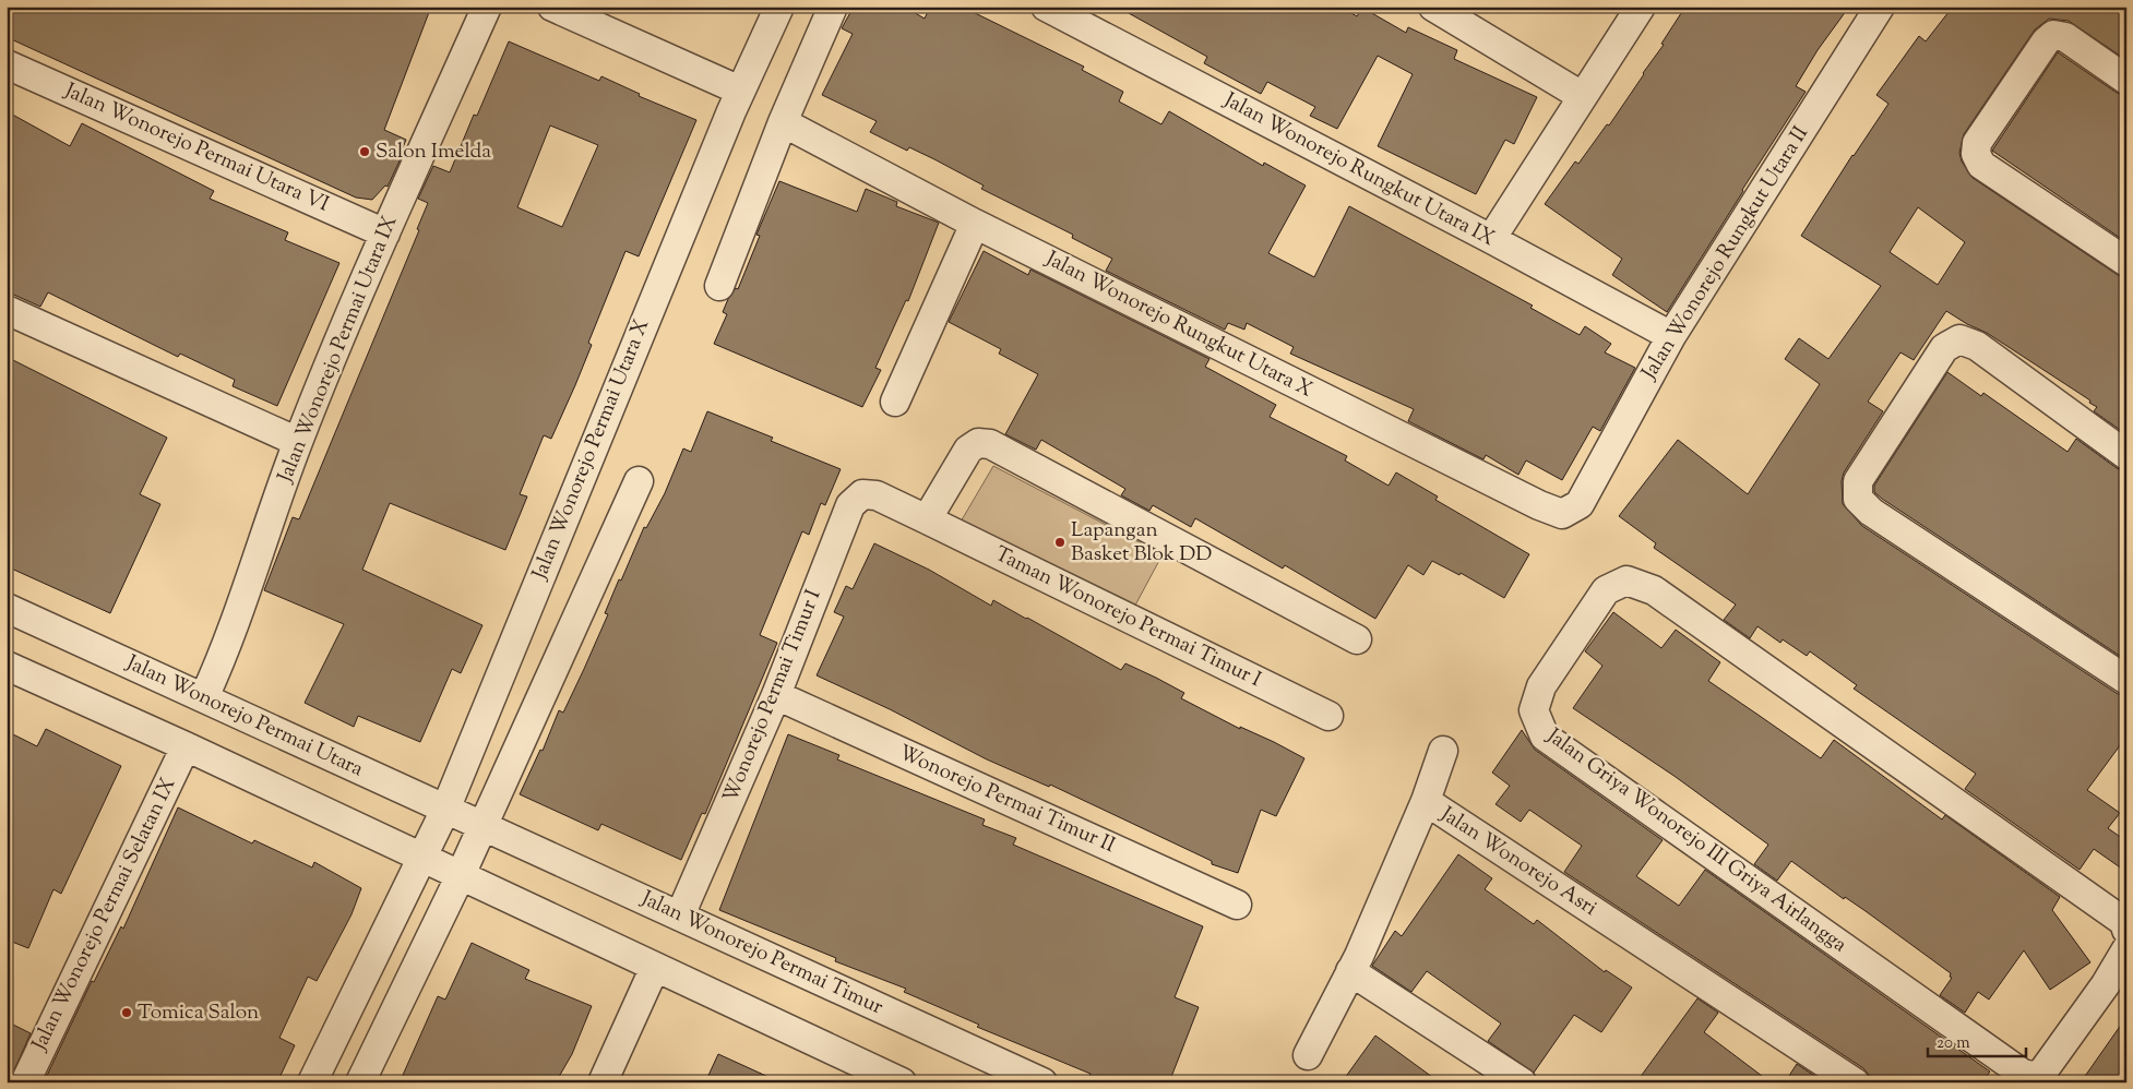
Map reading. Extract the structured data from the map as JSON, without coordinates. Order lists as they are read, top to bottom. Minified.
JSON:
{"streets":{"street":["Jalan Wonorejo Permai Utara VI","Jalan Wonorejo Rungkut Utara IX","Jalan Wonorejo Rungkut Utara II","Jalan Wonorejo Rungkut Utara X","Jalan Wonorejo Permai Utara IX","Jalan Wonorejo Permai Utara X","Taman Wonorejo Permai Timur I","Wonorejo Permai Timur I","Jalan Wonorejo Permai Utara","Wonorejo Permai Timur II","Jalan Griya Wonorejo III Griya Airlangga","Jalan Wonorejo Asri","Jalan Wonorejo Permai Selatan IX","Jalan Wonorejo Permai Timur"]},"crossings":[["Jalan Wonorejo Permai Utara VI","Jalan Wonorejo Permai Utara IX"],["Jalan Wonorejo Rungkut Utara IX","Jalan Wonorejo Rungkut Utara II"],["Jalan Wonorejo Rungkut Utara II","Jalan Wonorejo Rungkut Utara X"],["Jalan Wonorejo Permai Utara IX","Jalan Wonorejo Permai Utara"],["Jalan Wonorejo Permai Utara X","Jalan Wonorejo Permai Utara"],["Taman Wonorejo Permai Timur I","Wonorejo Permai Timur I"],["Wonorejo Permai Timur I","Wonorejo Permai Timur II"],["Wonorejo Permai Timur I","Jalan Wonorejo Permai Timur"],["Jalan Wonorejo Permai Utara","Jalan Wonorejo Permai Timur"]],"places":["Salon Imelda","Lapangan Basket Blok DD","Tomica Salon"],"scale_bar":"20 m"}
